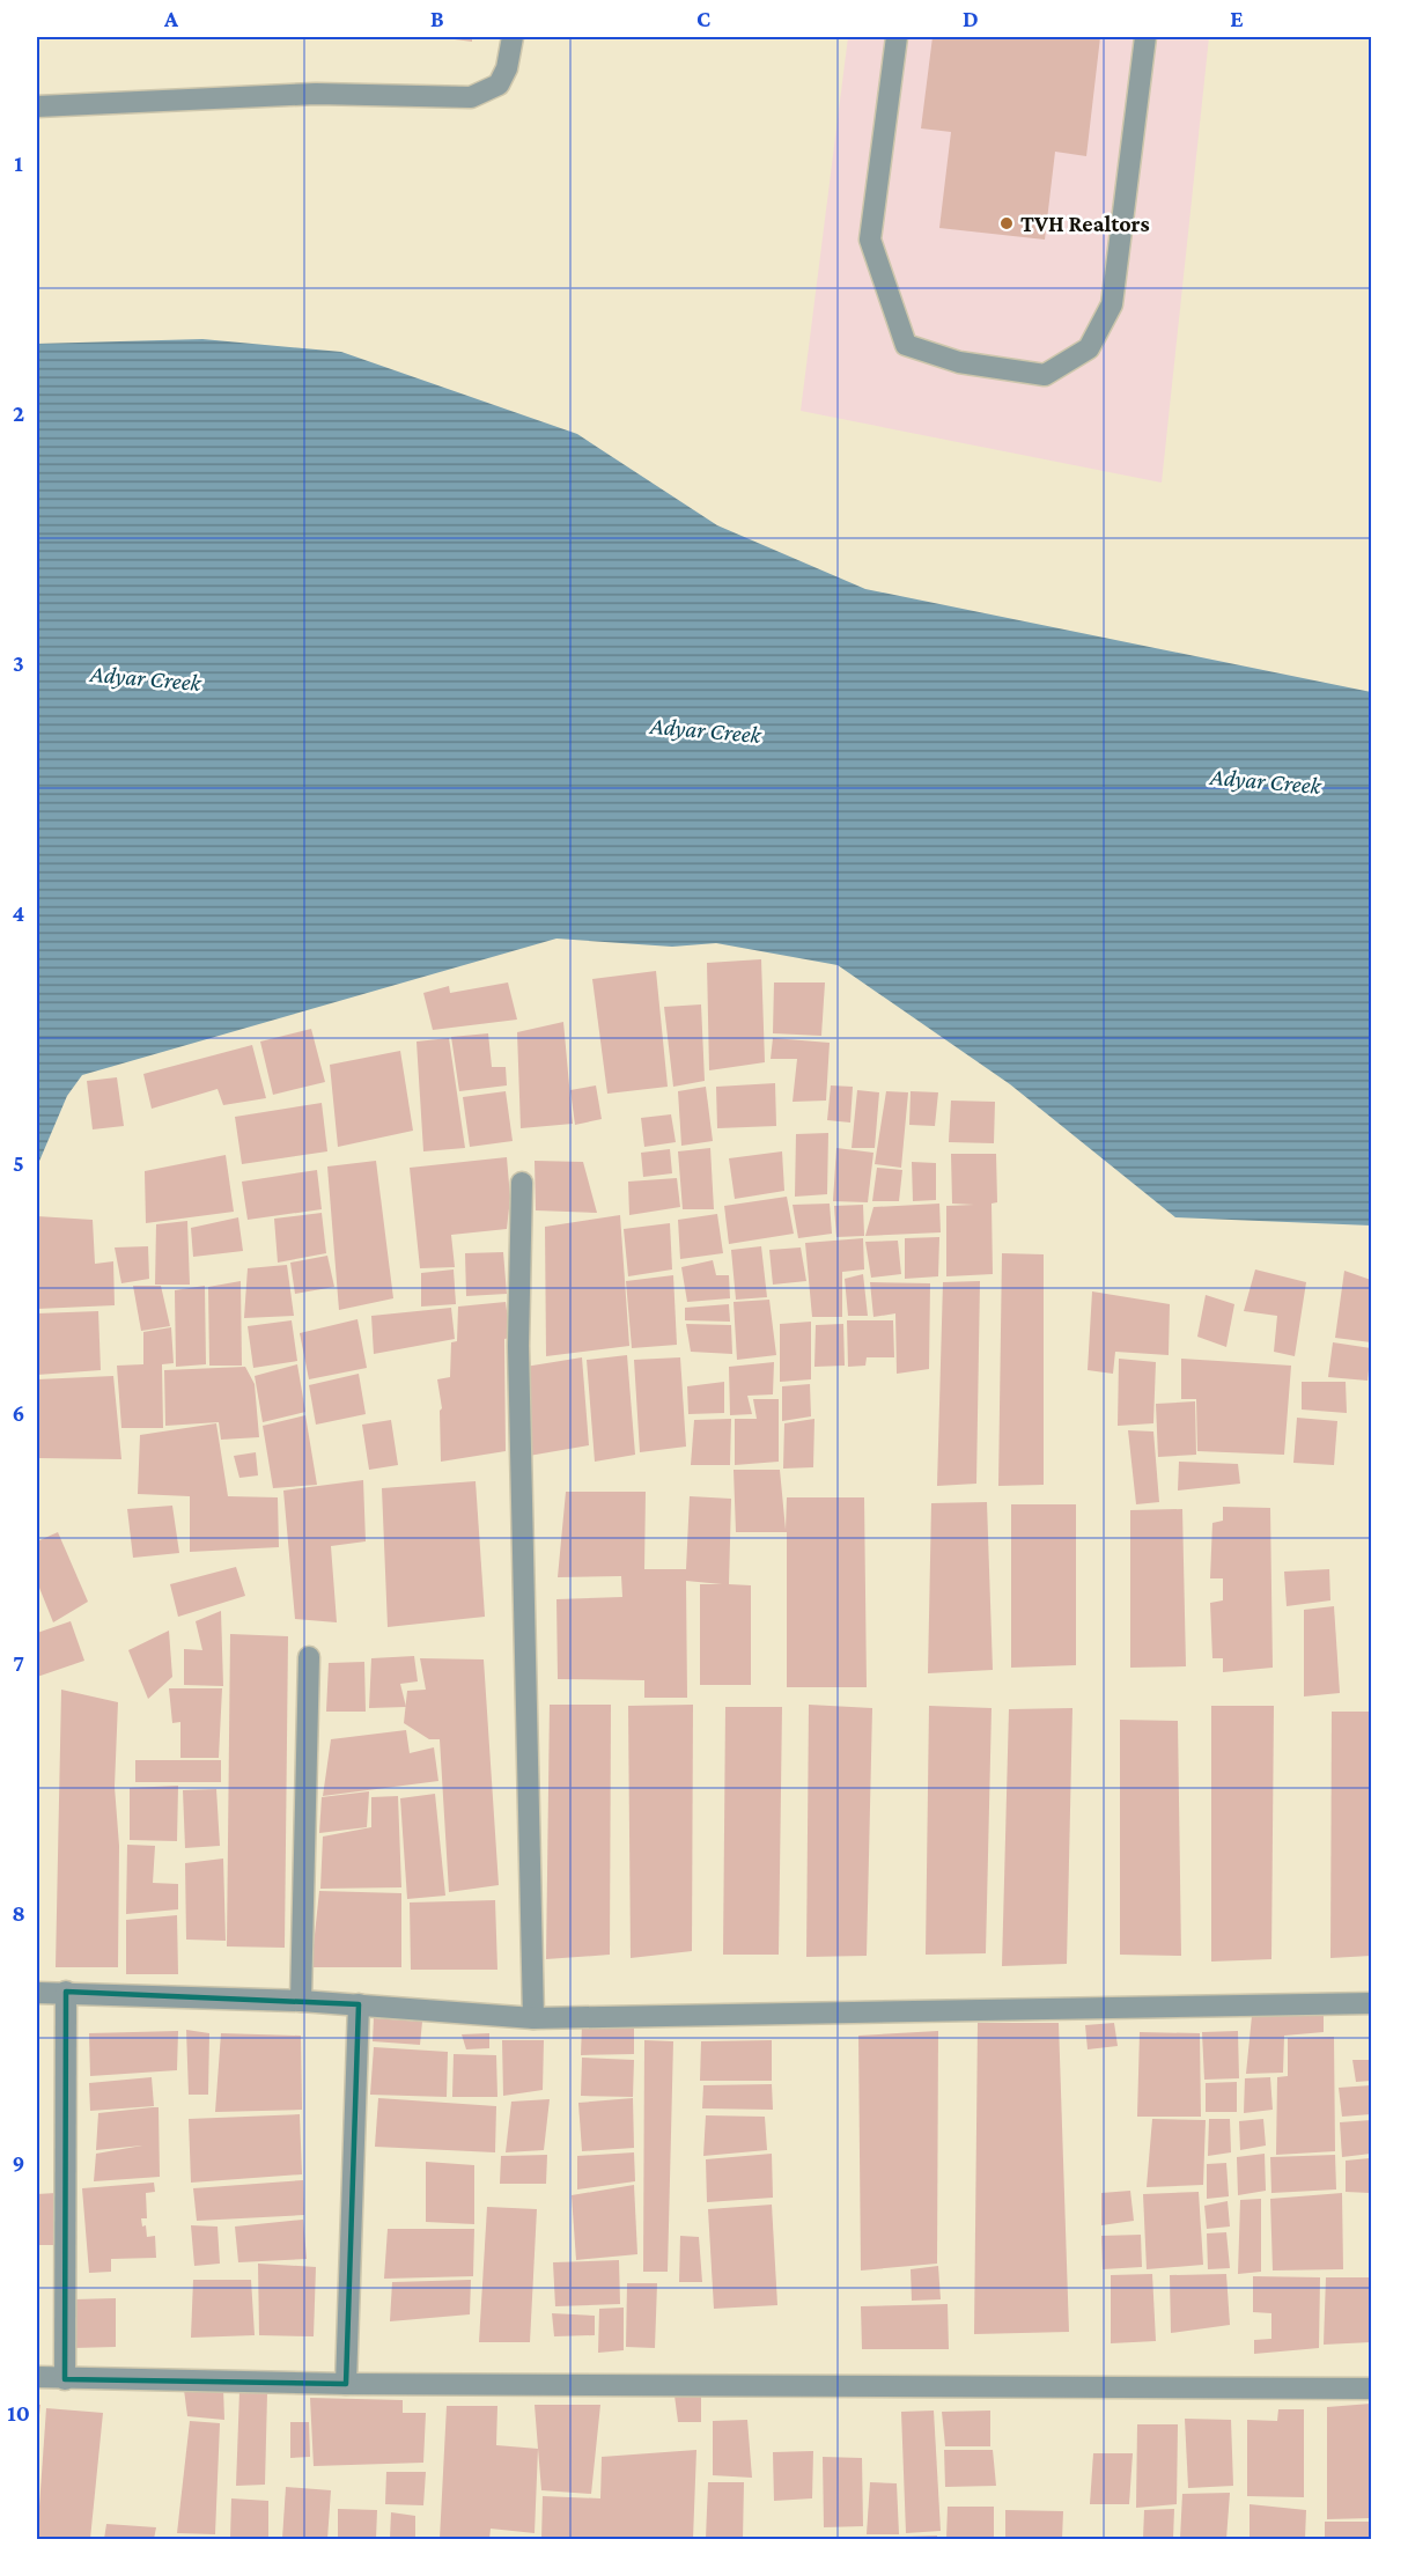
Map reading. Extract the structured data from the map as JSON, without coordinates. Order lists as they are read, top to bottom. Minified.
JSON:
{"water":["Adyar Creek"],"places":["TVH Realtors"],"grid":{"columns":["A","B","C","D","E"],"rows":["1","2","3","4","5","6","7","8","9","10"]}}
